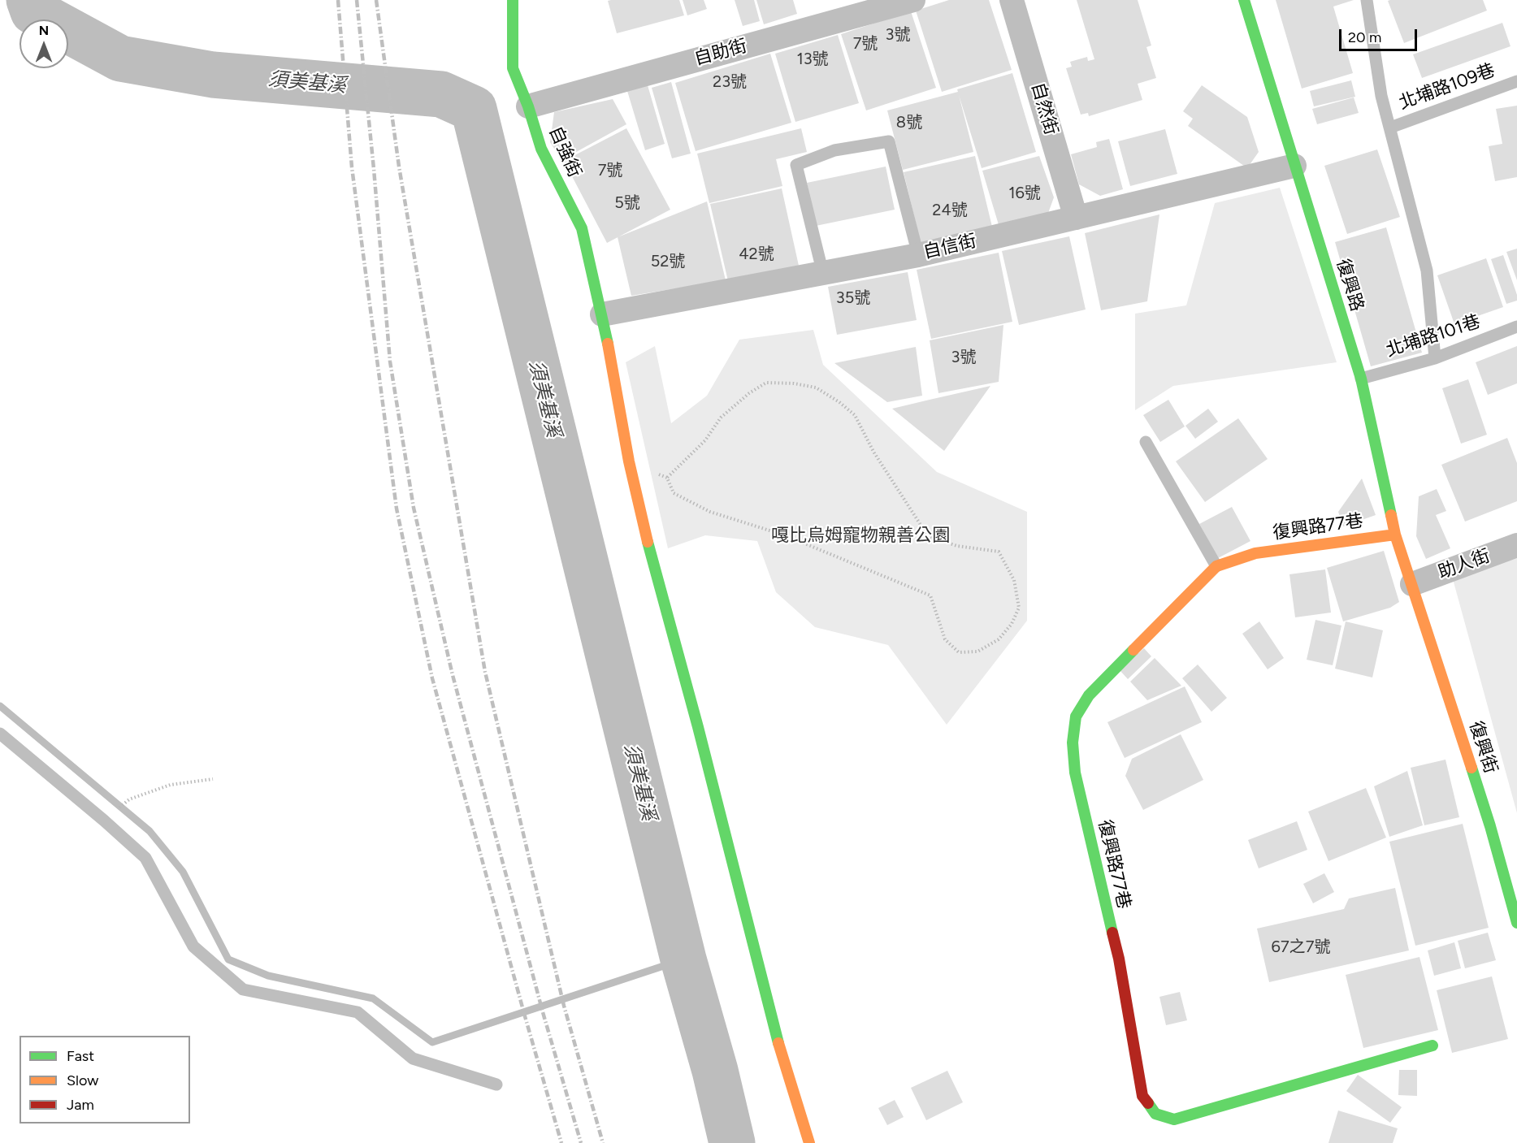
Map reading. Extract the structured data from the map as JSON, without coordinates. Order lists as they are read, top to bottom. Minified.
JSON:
{"streets":{"street":["自助街","自然街","自強街","自信街","復興路","復興路77巷","助人街","復興街"],"lane":["北埔路109巷","北埔路101巷"]},"crossings":[["自助街","自強街"],["自然街","自信街"],["自強街","自信街"],["自信街","復興路"],["復興路","北埔路101巷"],["復興路","復興路77巷"],["復興路","助人街"],["復興路","復興街"],["助人街","復興街"]],"water":["須美基溪"],"parks":["嘎比烏姆寵物親善公園"],"house_numbers":["3號","7號","13號","23號","8號","7號","16號","5號","24號","42號","52號","35號","3號","67之7號"],"legend":["Fast","Slow","Jam"],"scale_bar":"20 m","north":"top"}
